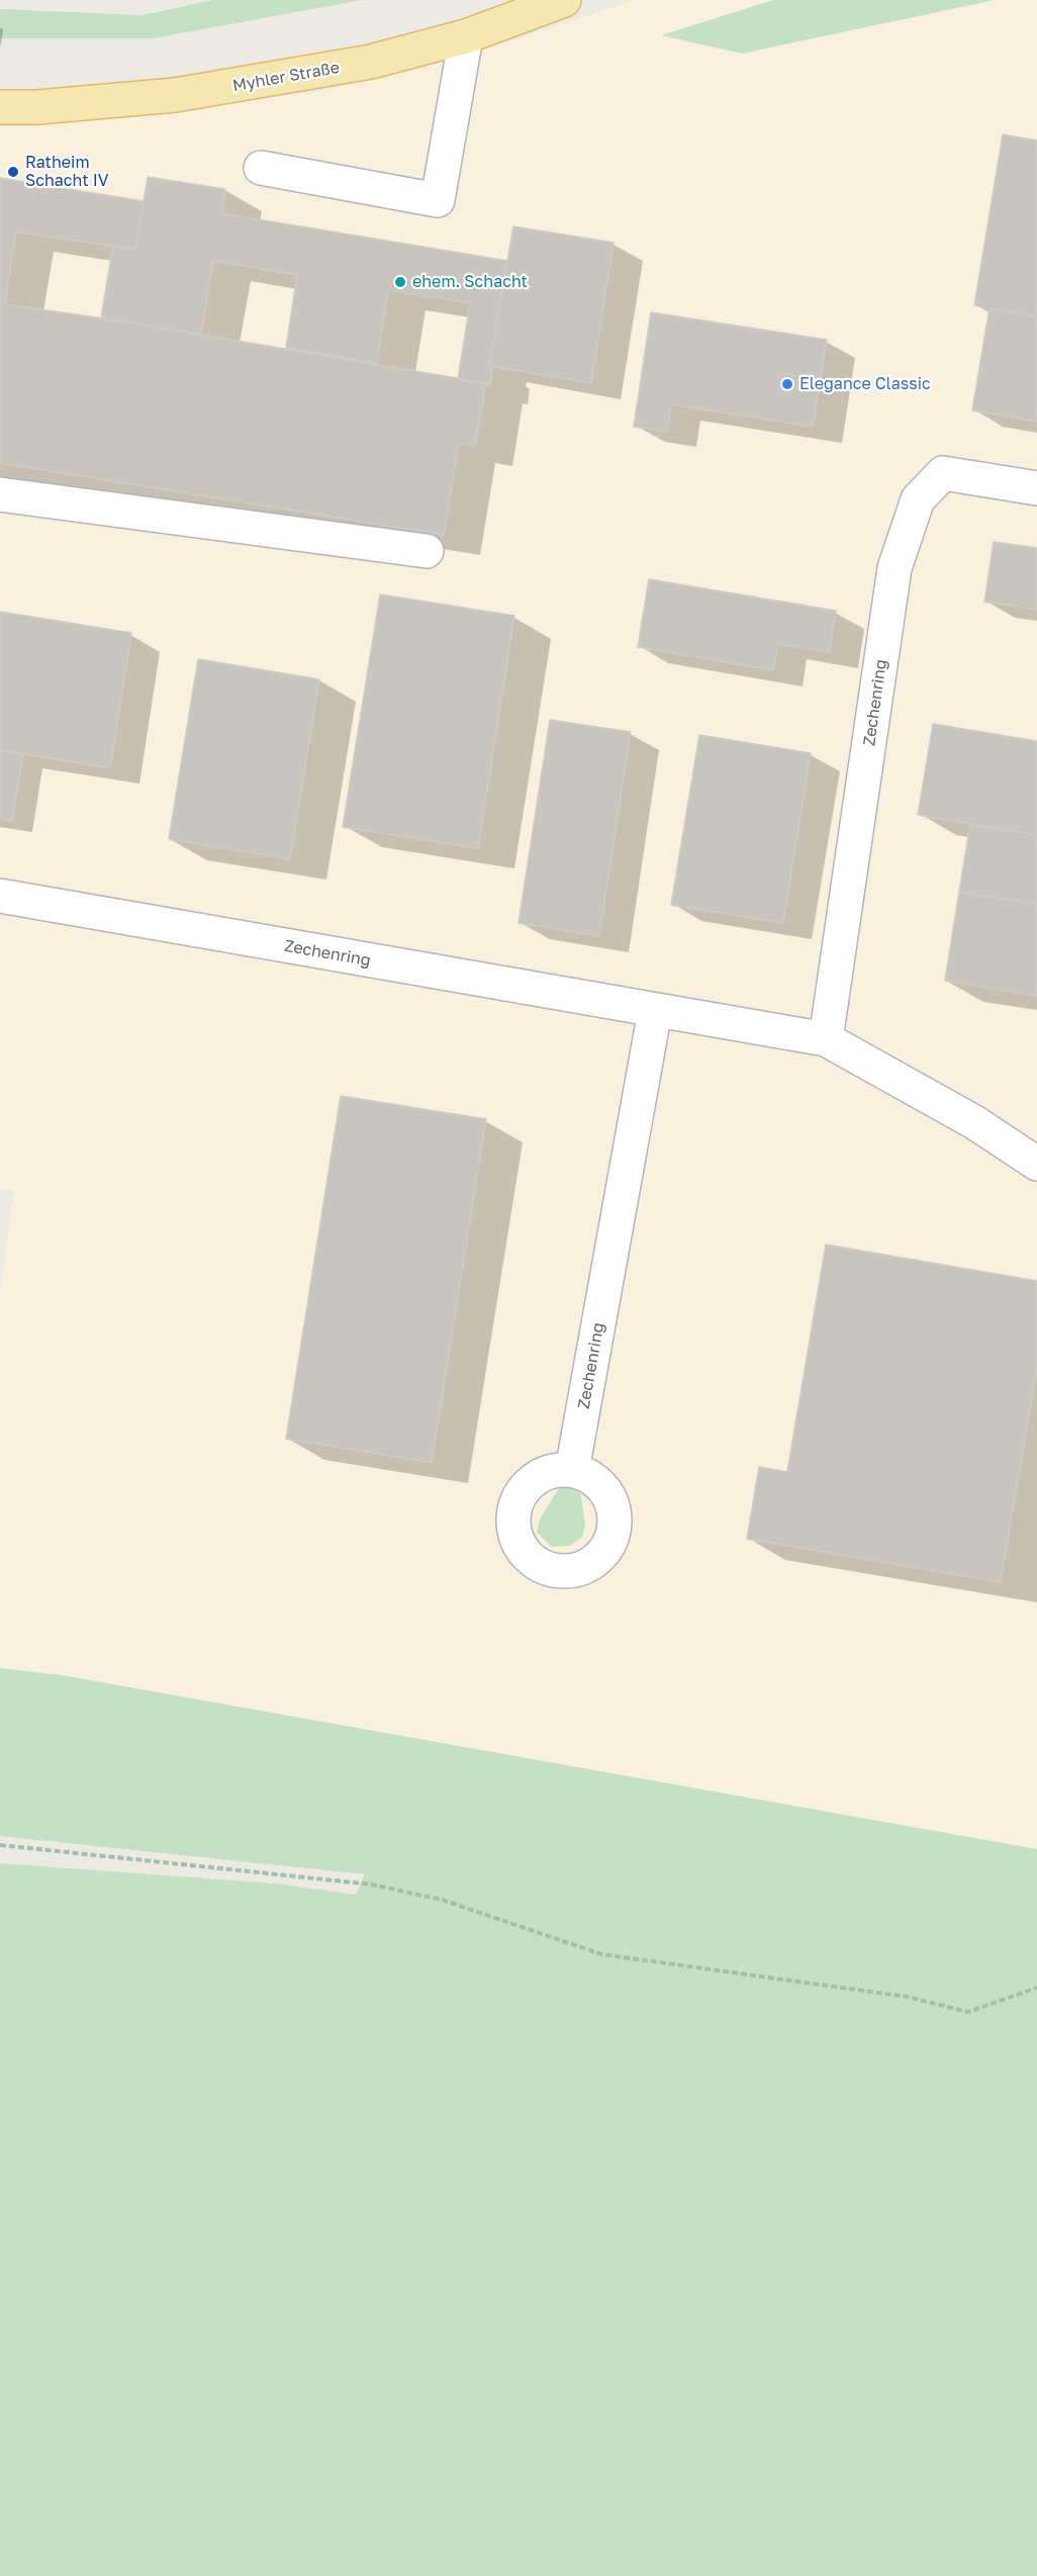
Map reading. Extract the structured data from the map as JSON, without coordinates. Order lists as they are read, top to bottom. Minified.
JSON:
{"streets":{"main road":["Myhler Straße"],"street":["Zechenring"]},"places":["Ratheim Schacht IV","ehem. Schacht","Elegance Classic"]}
